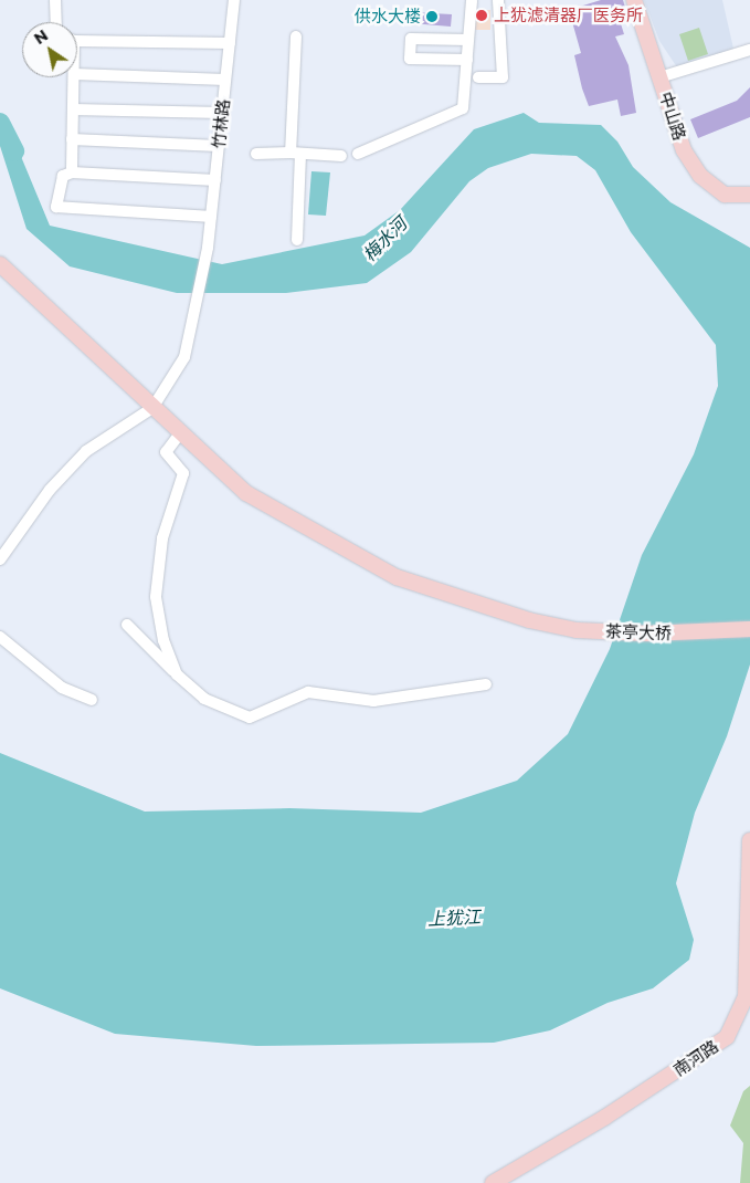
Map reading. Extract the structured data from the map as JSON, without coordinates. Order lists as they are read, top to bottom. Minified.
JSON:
{"streets":{"main road":["中山路","茶亭大桥","南河路"],"street":["竹林路"]},"crossings":[["竹林路","茶亭大桥"]],"water":["梅水河","上犹江"],"places":["上犹滤清器厂医务所","供水大楼"],"north":"top left"}
